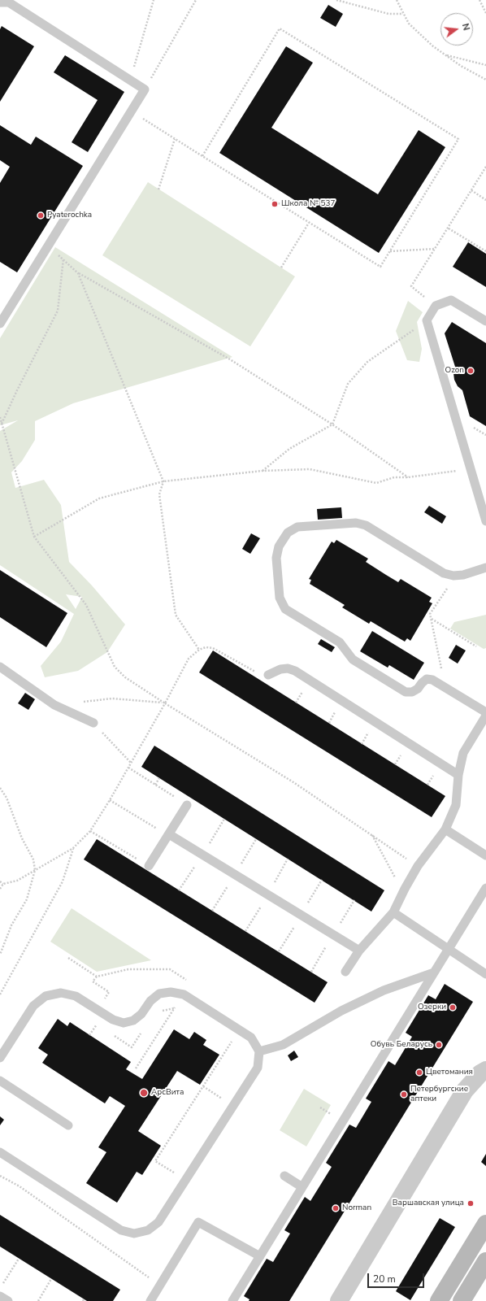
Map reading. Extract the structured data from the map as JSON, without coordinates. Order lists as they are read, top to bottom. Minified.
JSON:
{"places":["Школа № 537","Pyaterochka","Ozon","Озерки","Обувь Беларусь","Цветомания","АрсВита","Петербургские аптеки","Варшавская улица","Norman"],"scale_bar":"20 m","north":"right"}
